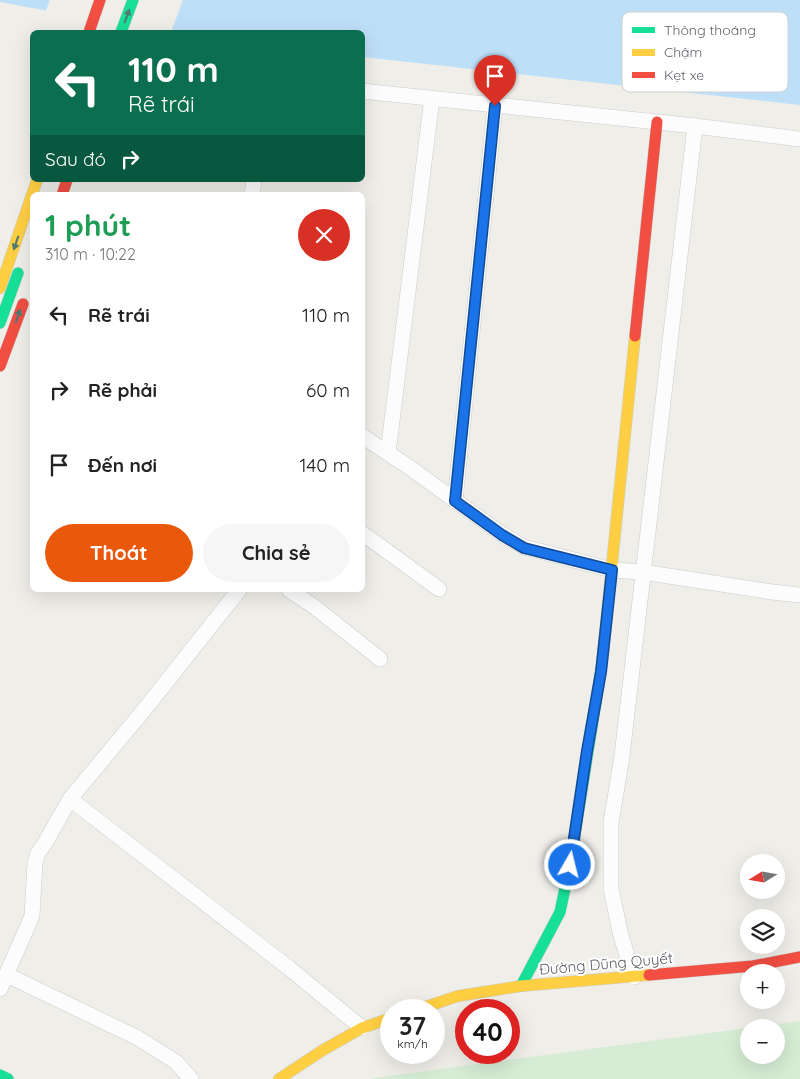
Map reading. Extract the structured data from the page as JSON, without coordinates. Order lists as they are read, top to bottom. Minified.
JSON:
{"streets":{"main road":["Đường Dũng Quyết"]},"legend":["Thông thoáng","Chậm","Kẹt xe"],"north":"left","page":{"turn":["110 m","Rẽ trái"],"then":"Sau đó","heading":["1 phút","310 m · 10:22"],"list":[{"name":"Rẽ trái","value":"110 m"},{"name":"Rẽ phải","value":"60 m"},{"name":"Đến nơi","value":"140 m"}],"buttons":["Thoát","Chia sẻ"],"map_buttons":["+","−"],"speed":"37 km/h","limit":"40"}}
